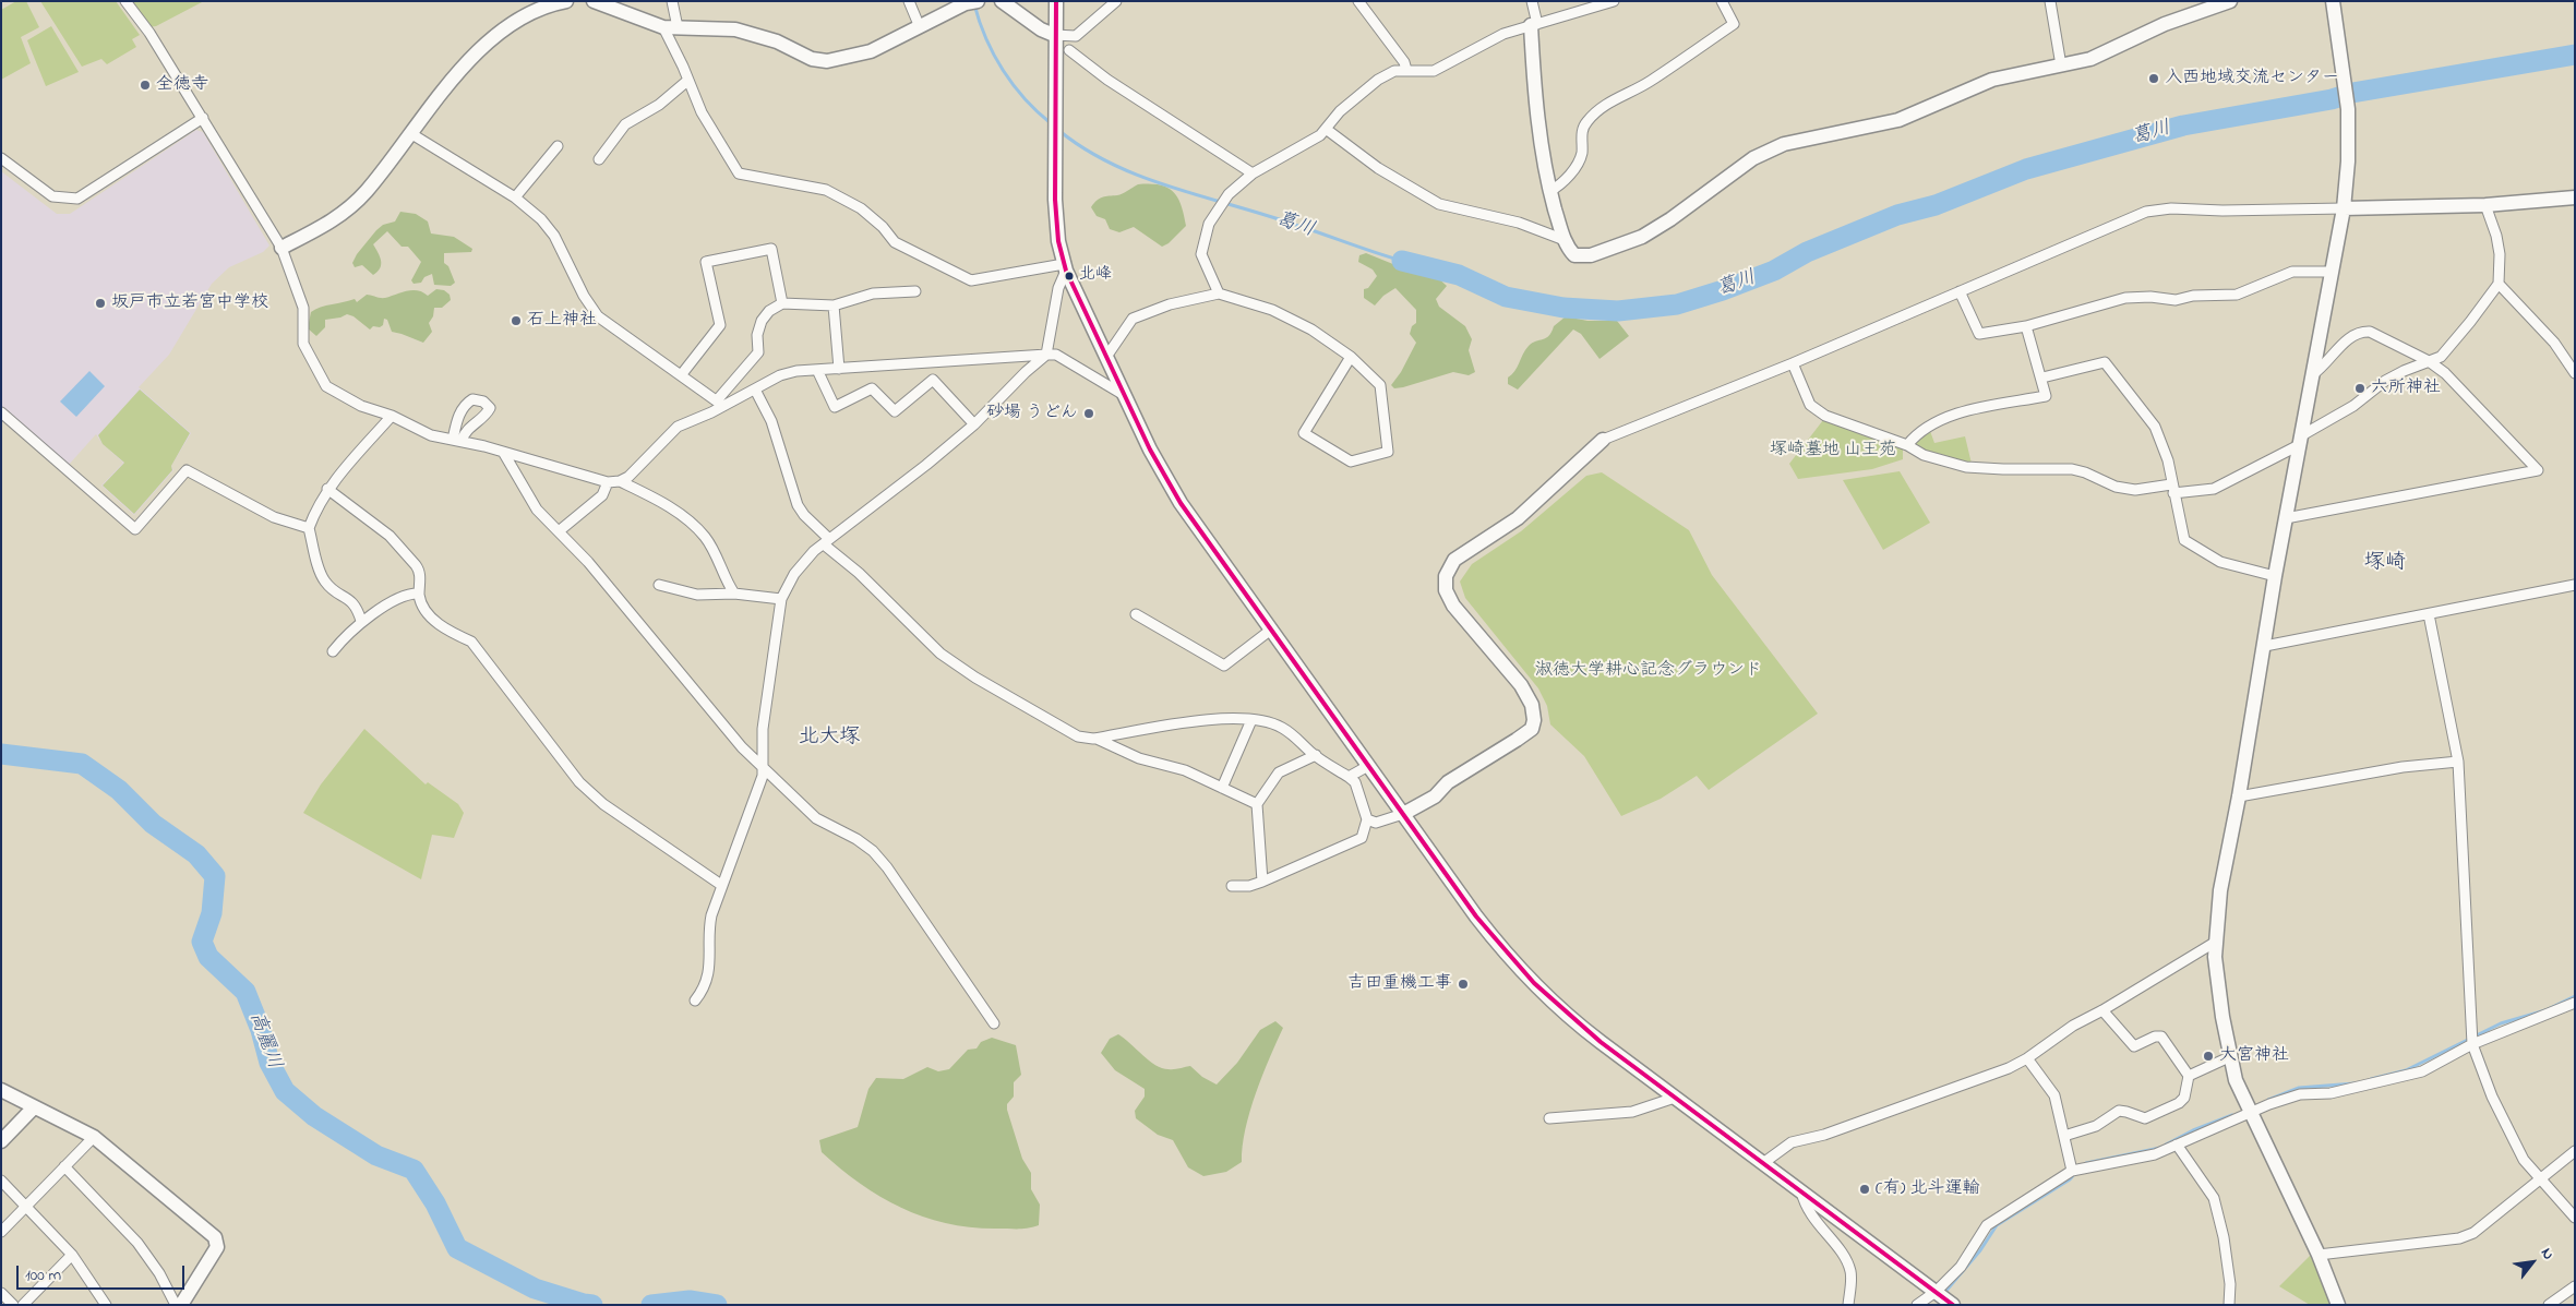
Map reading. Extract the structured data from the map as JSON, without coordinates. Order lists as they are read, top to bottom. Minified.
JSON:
{"districts":["塚崎","北大塚"],"water":["葛川","高麗川"],"parks":["塚崎墓地 山王苑","淑徳大学耕心記念グラウンド"],"places":["入西地域交流センター","全徳寺","北峰","坂戸市立若宮中学校","石上神社","六所神社","砂場 うどん","吉田重機工事","大宮神社","(有) 北斗運輸"],"scale_bar":"100 m","north":"top right"}
